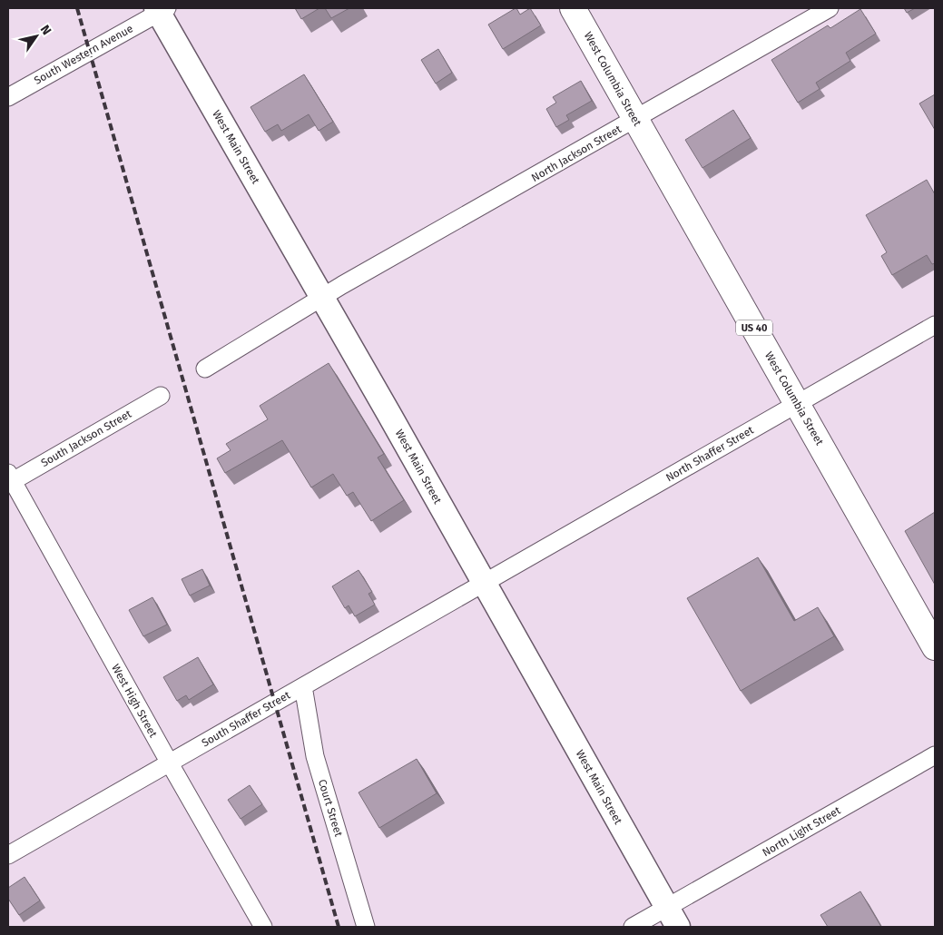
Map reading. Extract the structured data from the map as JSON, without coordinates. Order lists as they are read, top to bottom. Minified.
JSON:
{"streets":{"main road":["West Columbia Street","US 40"],"street":["South Western Avenue","West Main Street","North Jackson Street","South Jackson Street","North Shaffer Street","West High Street","South Shaffer Street","Court Street","North Light Street"]},"crossings":[["South Western Avenue","West Main Street"],["West Columbia Street","North Jackson Street"],["West Columbia Street","North Shaffer Street"],["West Main Street","North Jackson Street"],["West Main Street","North Shaffer Street"],["West Main Street","South Shaffer Street"],["West Main Street","North Light Street"],["South Jackson Street","West High Street"],["North Shaffer Street","South Shaffer Street"],["West High Street","South Shaffer Street"],["South Shaffer Street","Court Street"]],"north":"top right"}
